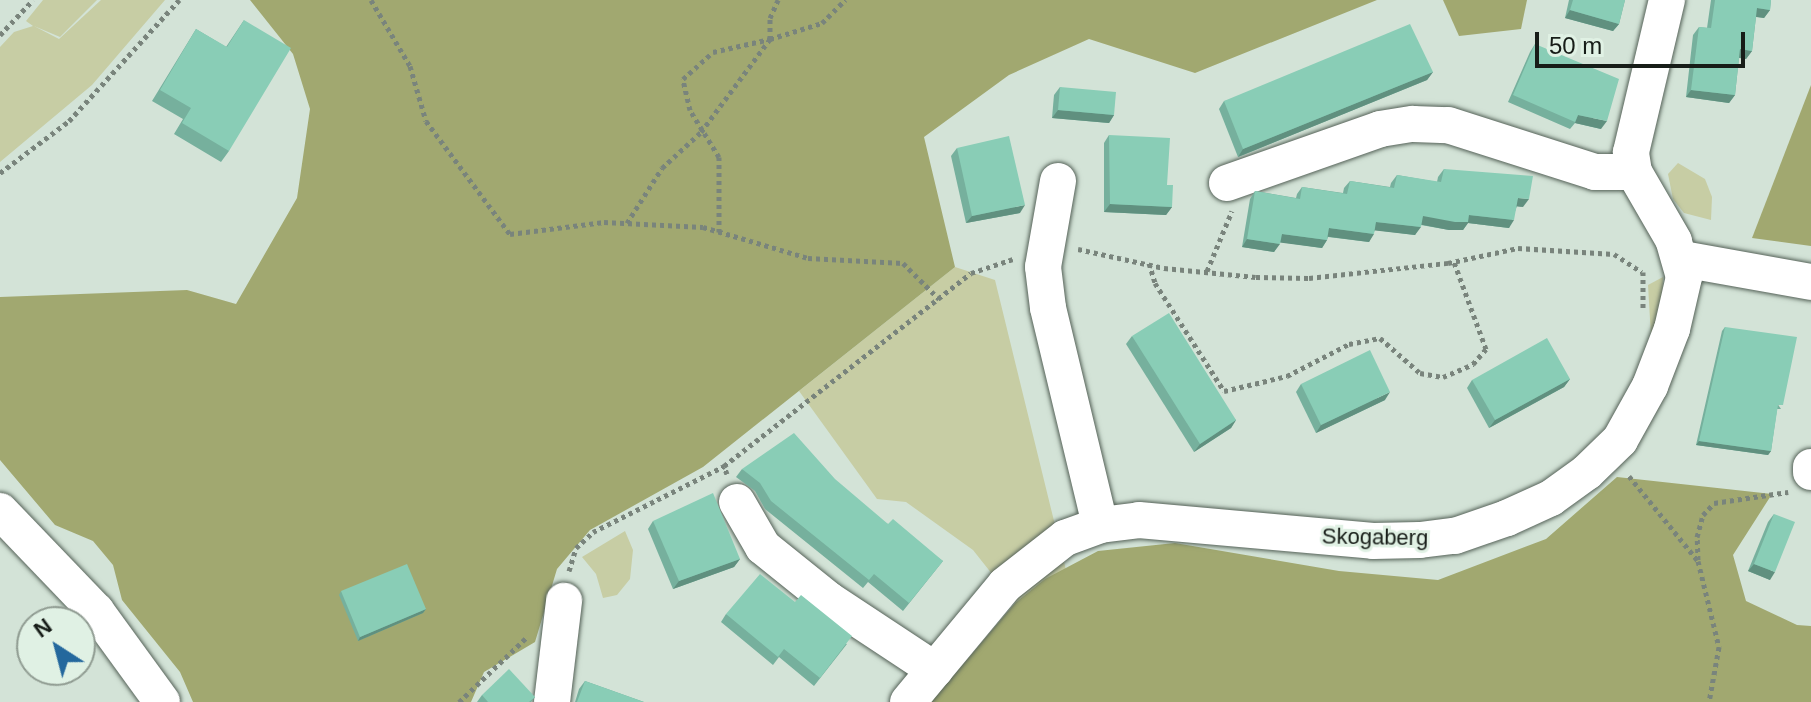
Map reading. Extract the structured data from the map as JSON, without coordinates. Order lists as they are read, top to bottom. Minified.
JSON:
{"streets":{"street":["Skogaberg"]},"scale_bar":"50 m","north":"top left"}
